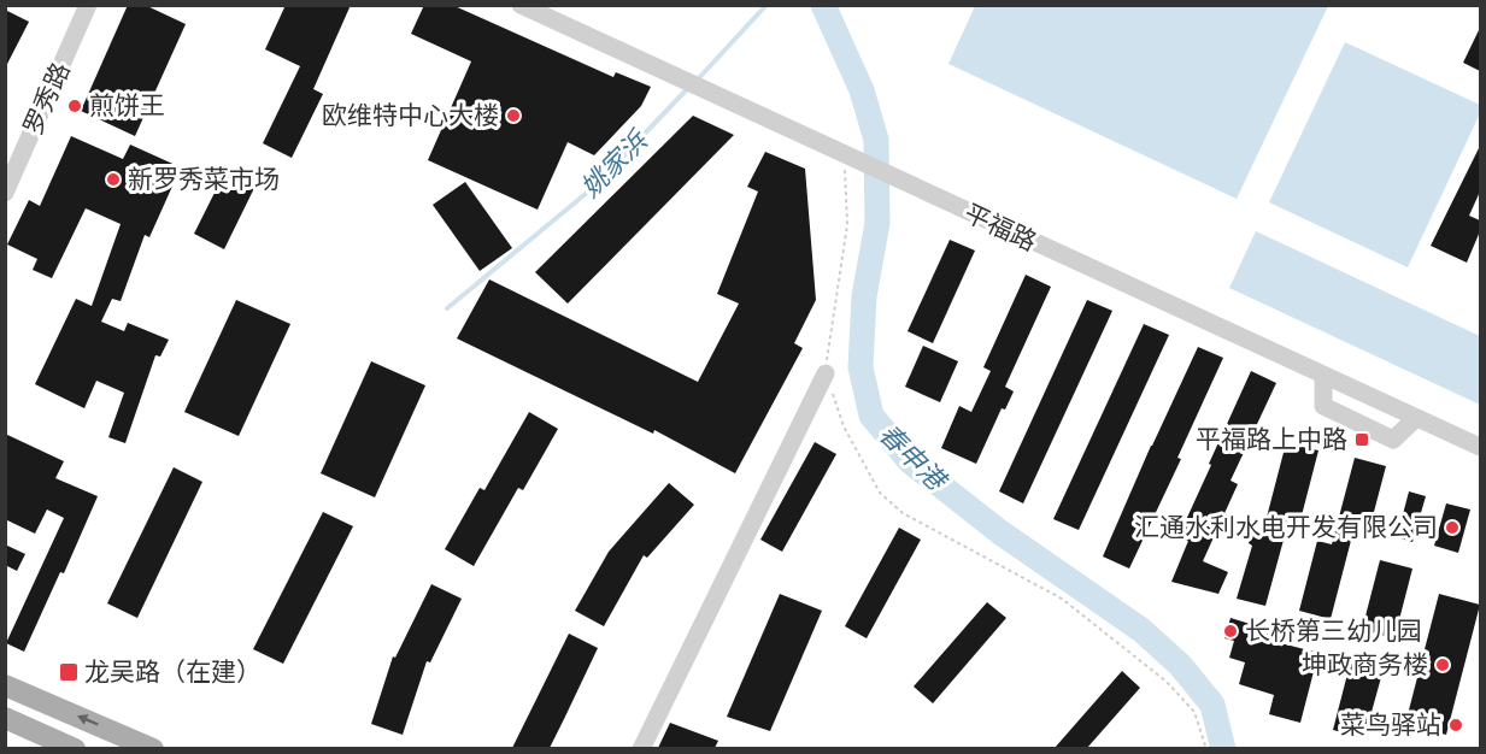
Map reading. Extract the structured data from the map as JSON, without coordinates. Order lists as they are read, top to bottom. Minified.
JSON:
{"streets":{"street":["罗秀路","平福路"]},"water":["姚家浜","春申港"],"places":{"other":["煎饼王","欧维特中心大楼","新罗秀菜市场","汇通水利水电开发有限公司","长桥第三幼儿园","坤政商务楼","菜鸟驿站"],"transit":["平福路上中路","龙吴路（在建）"]}}
